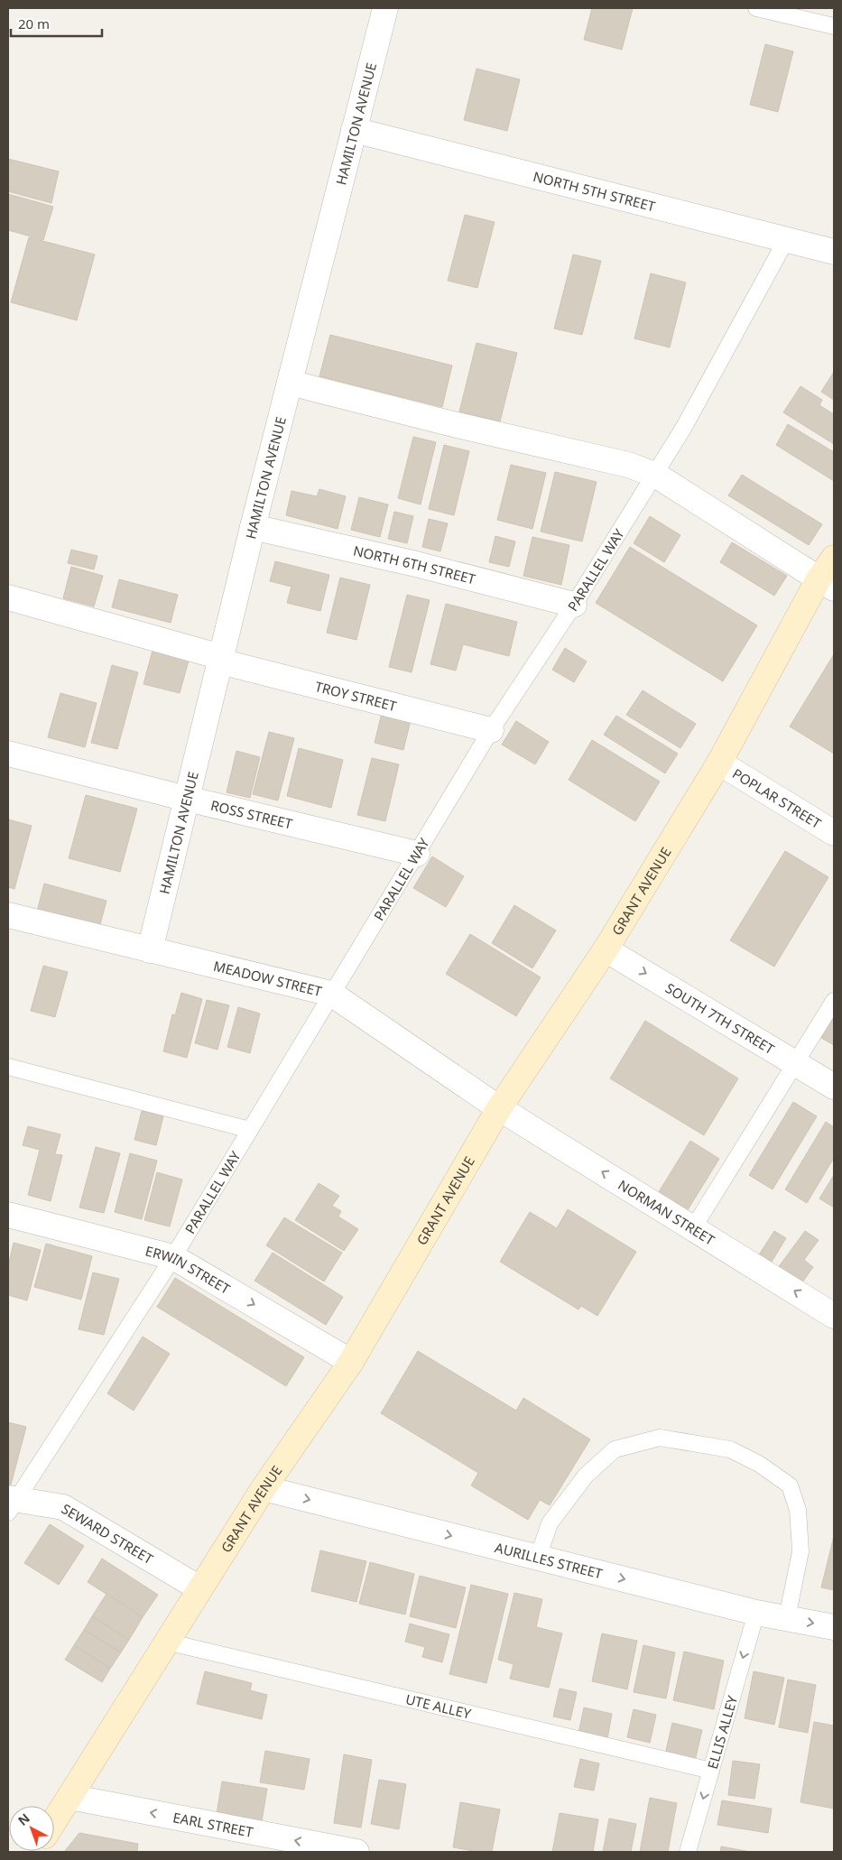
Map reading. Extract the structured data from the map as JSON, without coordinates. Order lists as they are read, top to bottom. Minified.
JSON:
{"streets":{"street":["HAMILTON AVENUE","NORTH 5TH STREET","NORTH 6TH STREET","TROY STREET","POPLAR STREET","ROSS STREET","GRANT AVENUE","MEADOW STREET","SOUTH 7TH STREET","NORMAN STREET","ERWIN STREET","SEWARD STREET","AURILLES STREET","EARL STREET"],"lane":["PARALLEL WAY","UTE ALLEY","ELLIS ALLEY"]},"crossings":[["HAMILTON AVENUE","NORTH 5TH STREET"],["HAMILTON AVENUE","NORTH 6TH STREET"],["HAMILTON AVENUE","TROY STREET"],["HAMILTON AVENUE","ROSS STREET"],["HAMILTON AVENUE","MEADOW STREET"],["NORTH 5TH STREET","PARALLEL WAY"],["NORTH 6TH STREET","PARALLEL WAY"],["PARALLEL WAY","TROY STREET"],["PARALLEL WAY","ROSS STREET"],["PARALLEL WAY","MEADOW STREET"],["PARALLEL WAY","ERWIN STREET"],["PARALLEL WAY","SEWARD STREET"],["POPLAR STREET","GRANT AVENUE"],["GRANT AVENUE","MEADOW STREET"],["GRANT AVENUE","SOUTH 7TH STREET"],["GRANT AVENUE","NORMAN STREET"],["GRANT AVENUE","ERWIN STREET"],["GRANT AVENUE","SEWARD STREET"],["GRANT AVENUE","AURILLES STREET"],["GRANT AVENUE","UTE ALLEY"],["GRANT AVENUE","EARL STREET"],["MEADOW STREET","NORMAN STREET"],["AURILLES STREET","ELLIS ALLEY"],["UTE ALLEY","ELLIS ALLEY"]],"one_way":["SOUTH 7TH STREET","NORMAN STREET","ERWIN STREET","AURILLES STREET","ELLIS ALLEY","EARL STREET"],"scale_bar":"20 m","north":"top left"}
